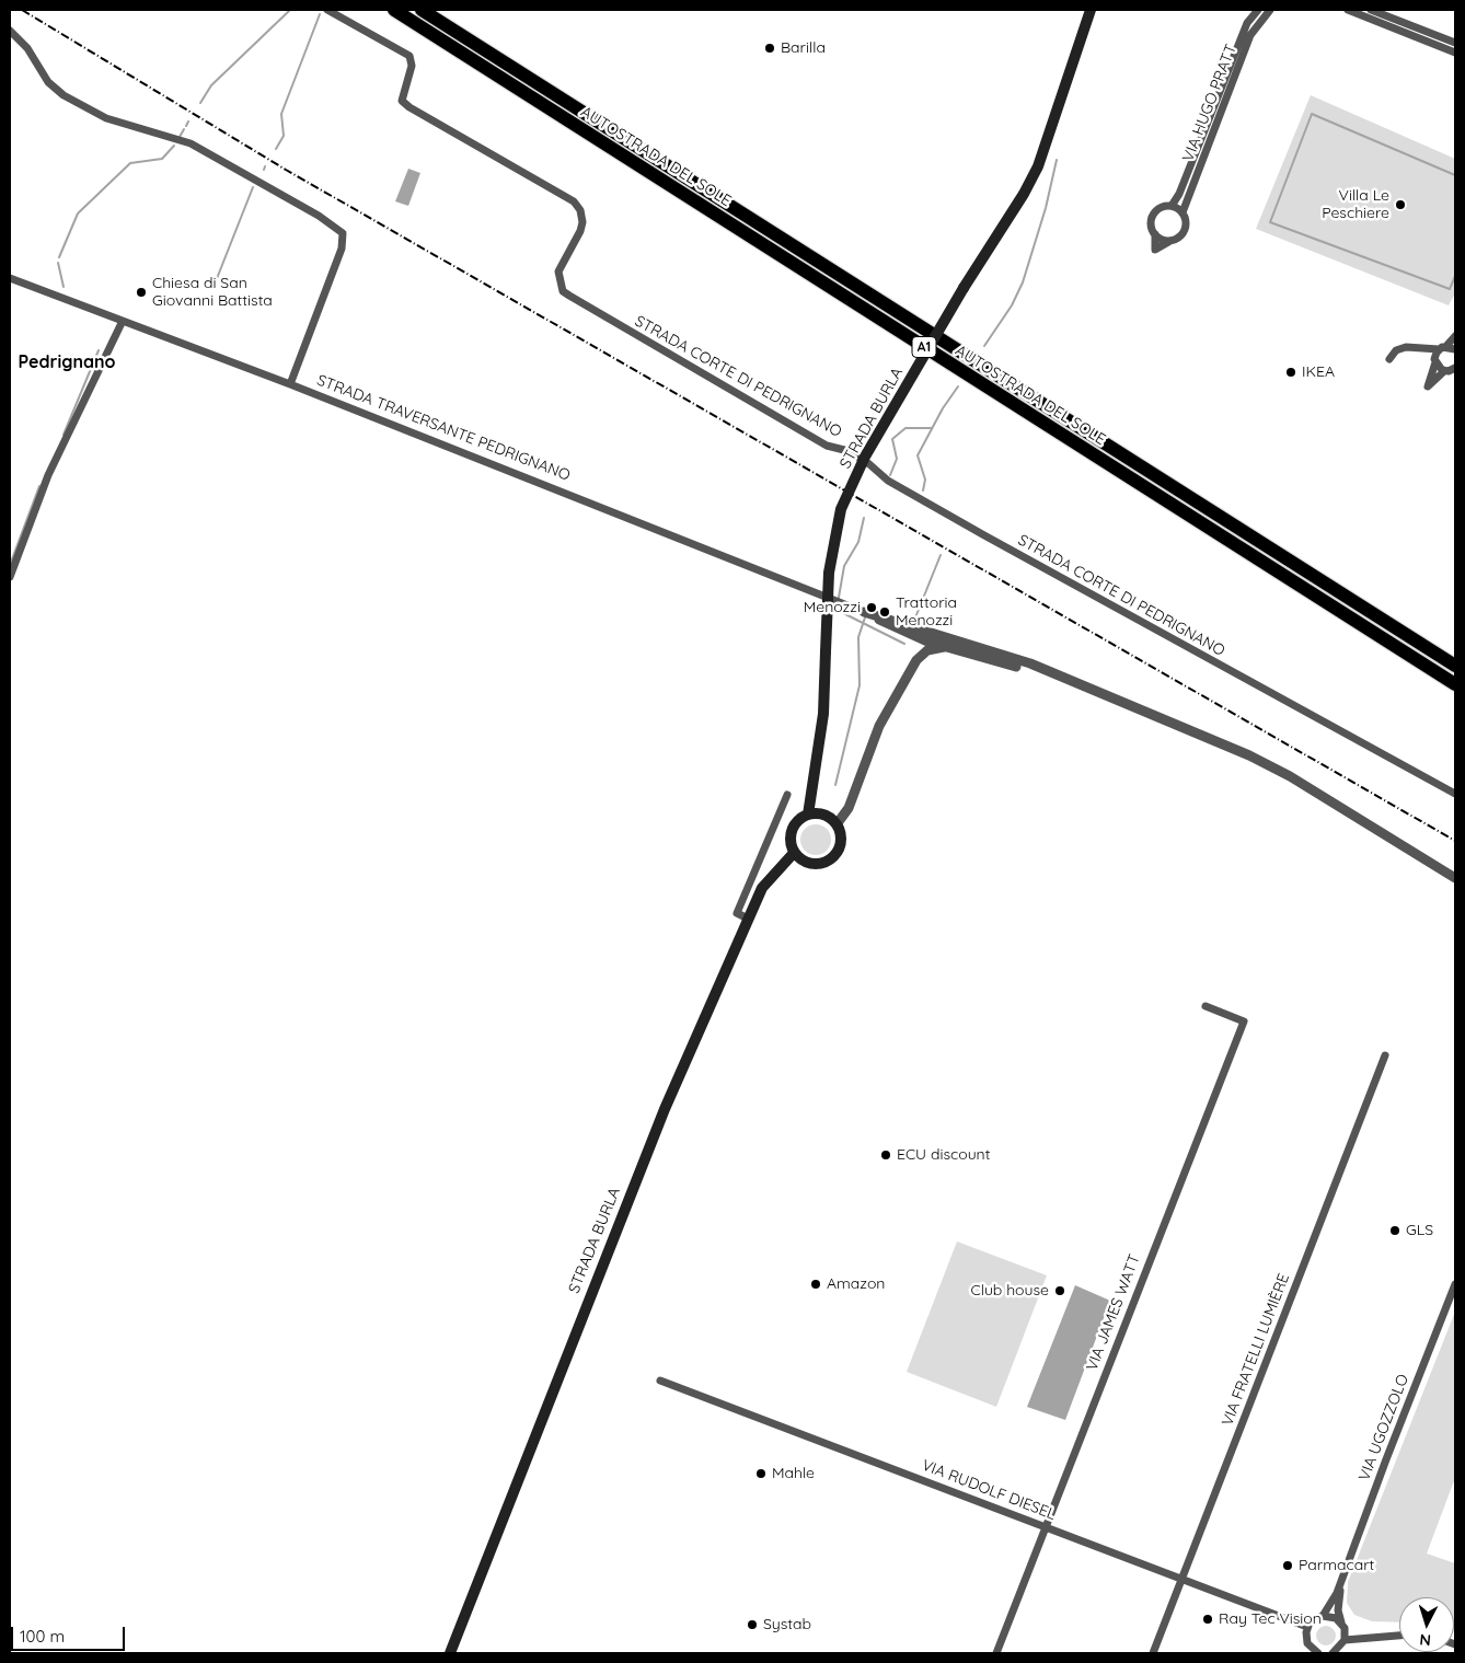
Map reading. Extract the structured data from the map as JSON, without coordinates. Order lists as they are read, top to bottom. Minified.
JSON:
{"streets":{"highway":["AUTOSTRADA DEL SOLE","A1"],"main road":["STRADA BURLA"],"street":["VIA HUGO PRATT","STRADA CORTE DI PEDRIGNANO","STRADA TRAVERSANTE PEDRIGNANO","VIA JAMES WATT","VIA FRATELLI LUMIÈRE","VIA UGOZZOLO","VIA RUDOLF DIESEL"]},"crossings":[["VIA JAMES WATT","VIA RUDOLF DIESEL"],["VIA FRATELLI LUMIÈRE","VIA RUDOLF DIESEL"]],"districts":["Pedrignano"],"places":["Barilla","Villa Le Peschiere","Chiesa di San Giovanni Battista","IKEA","Menozzi","Trattoria Menozzi","ECU discount","GLS","Amazon","Club house","Mahle","Parmacart","Ray Tec Vision","Systab"],"scale_bar":"100 m","north":"bottom"}
